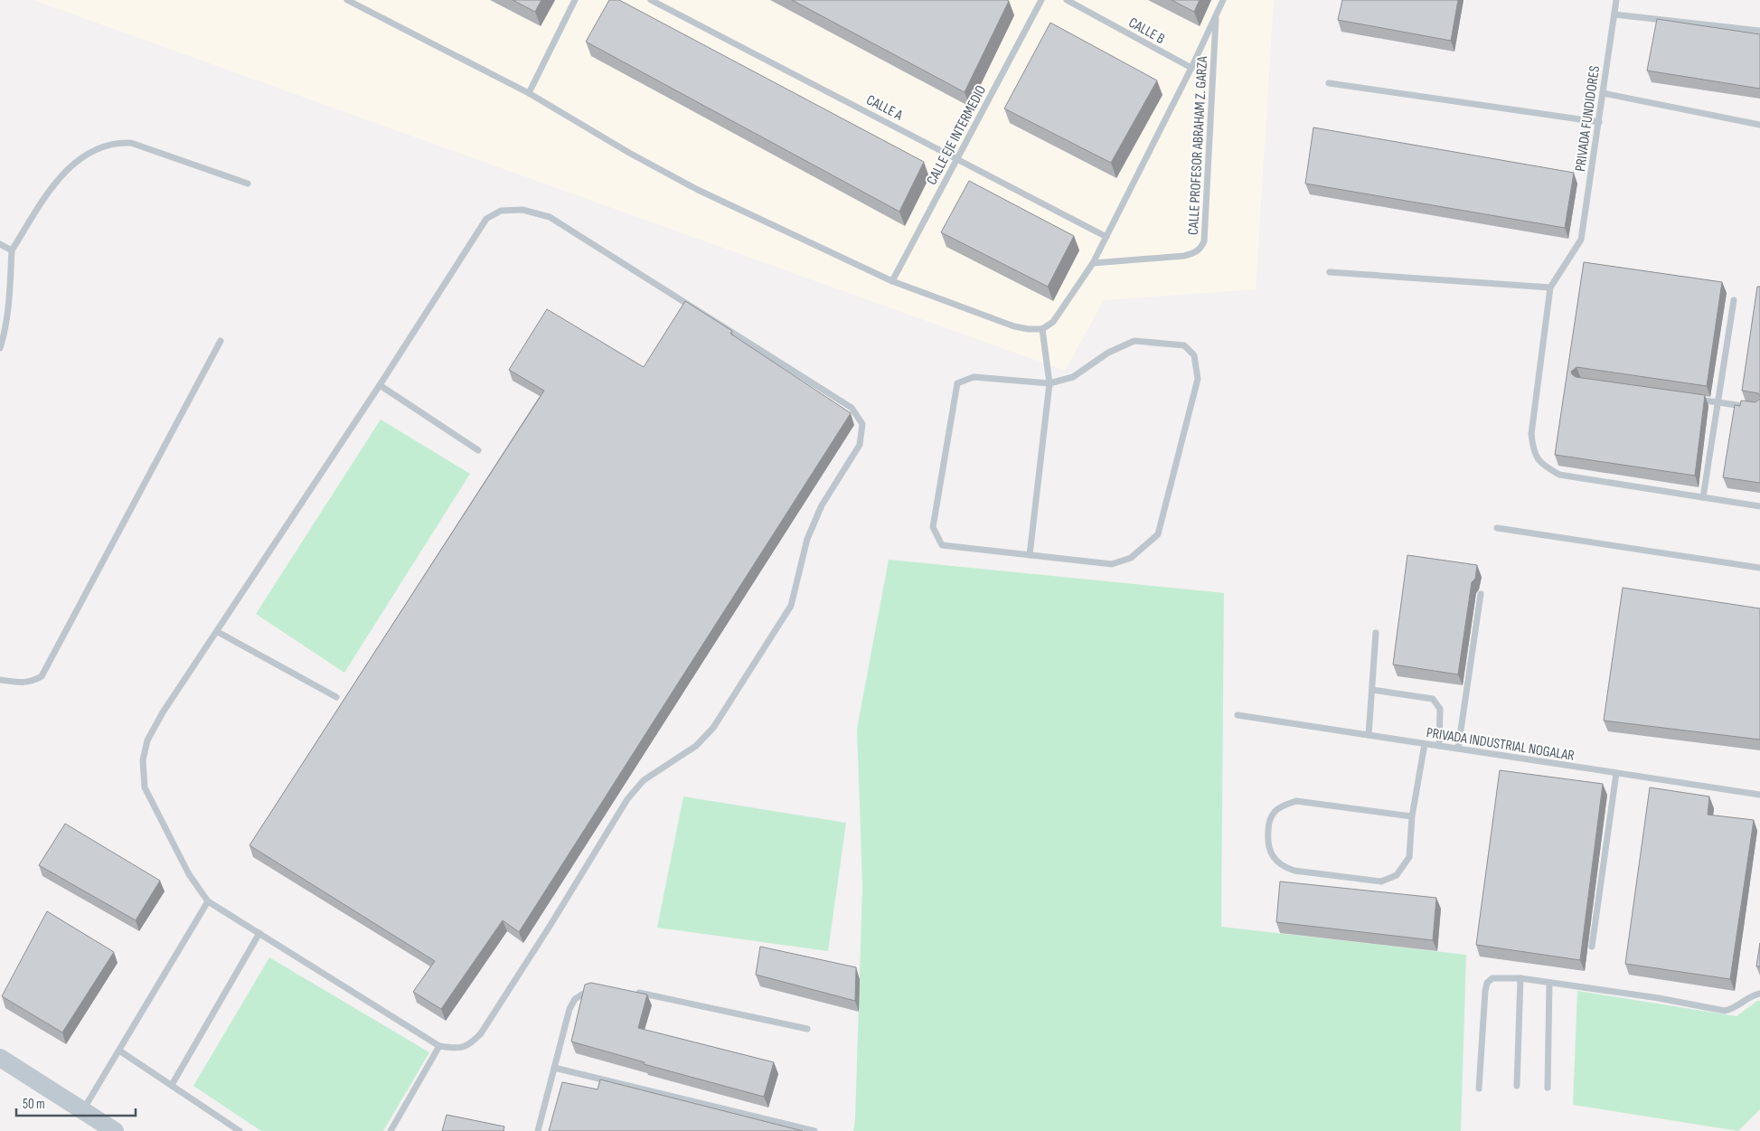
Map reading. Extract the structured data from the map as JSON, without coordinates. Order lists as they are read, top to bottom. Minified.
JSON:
{"streets":{"lane":["CALLE B","CALLE A","PRIVADA FUNDIDORES","CALLE EJE INTERMEDIO","CALLE PROFESOR ABRAHAM Z. GARZA","PRIVADA INDUSTRIAL NOGALAR"]},"crossings":[["CALLE B","CALLE PROFESOR ABRAHAM Z. GARZA"],["CALLE A","CALLE EJE INTERMEDIO"],["CALLE A","CALLE PROFESOR ABRAHAM Z. GARZA"]],"scale_bar":"50 m"}
